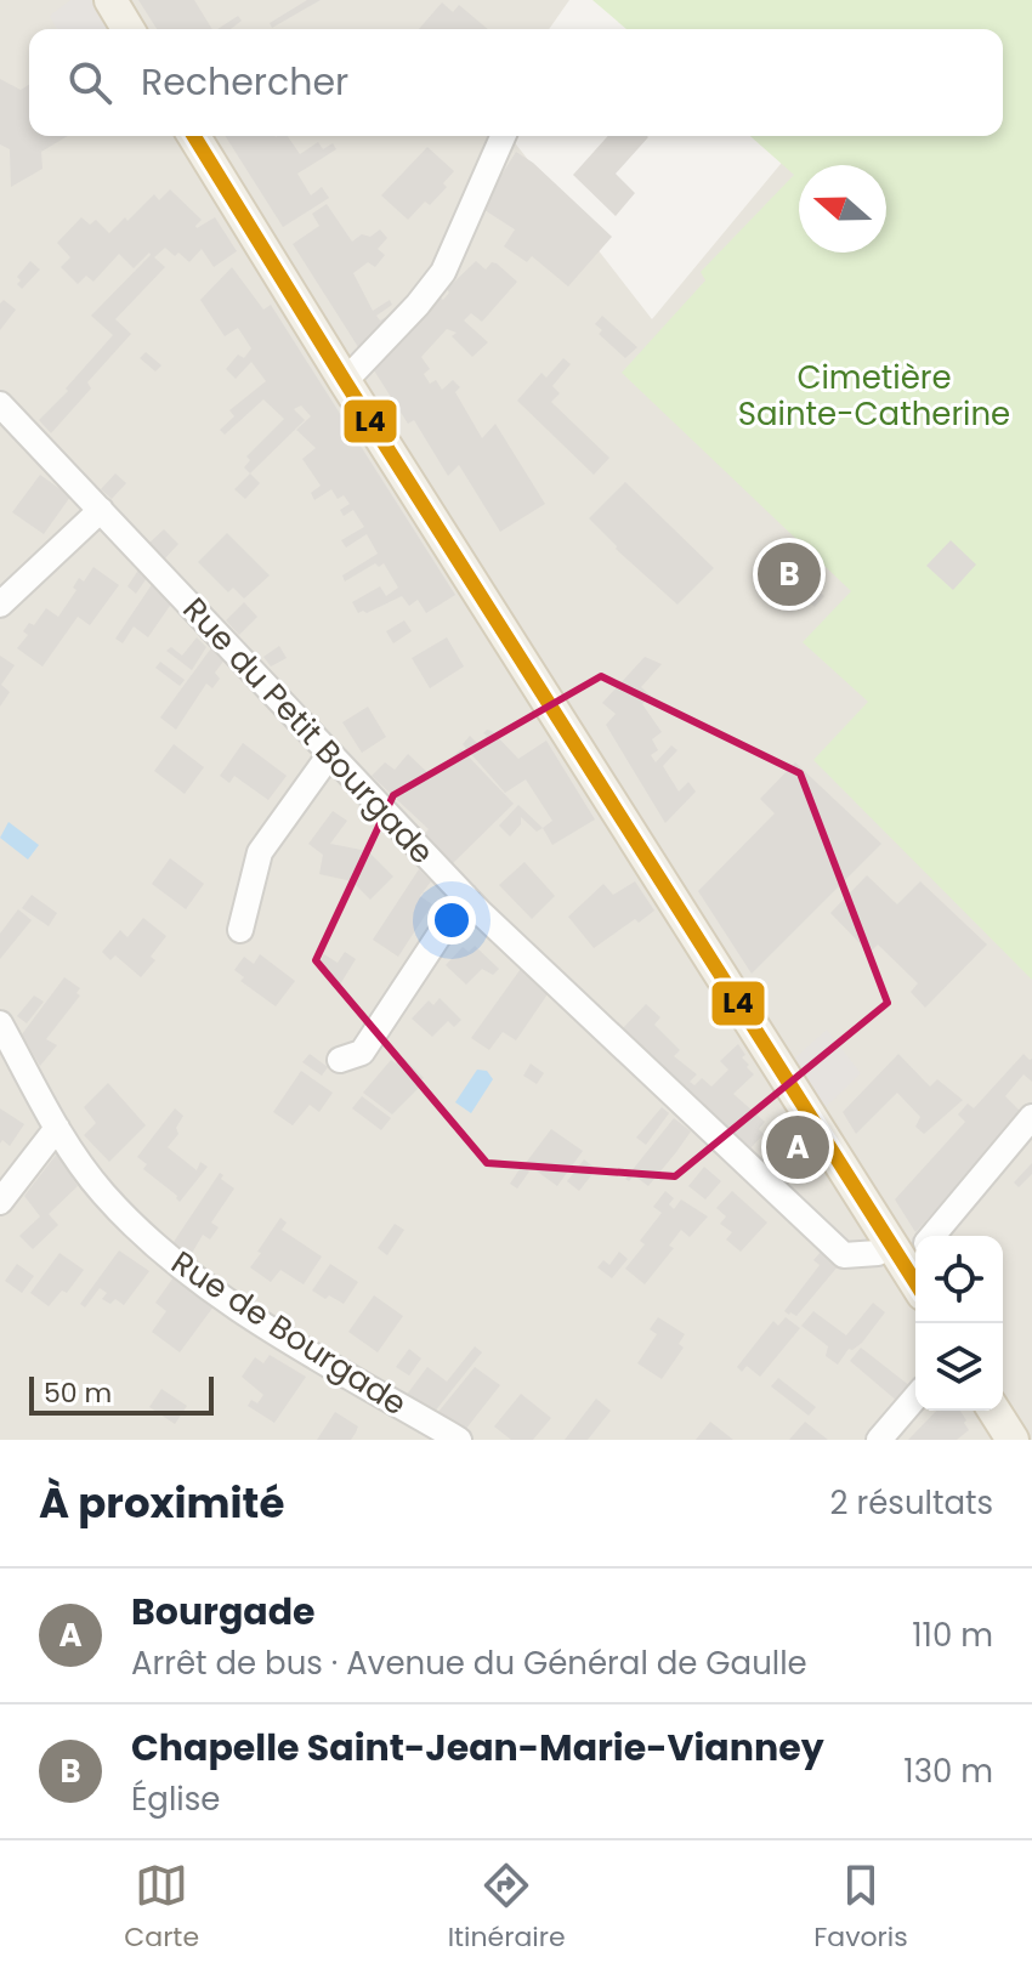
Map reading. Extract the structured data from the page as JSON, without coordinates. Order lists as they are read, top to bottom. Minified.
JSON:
{"streets":{"street":["Rue du Petit Bourgade","Rue de Bourgade"]},"parks":["Cimetière Sainte-Catherine"],"lines":["transit line L4"],"scale_bar":"50 m","north":"left","page":{"search":"Rechercher","pins":["B","A"],"scale":"50 m","heading":["À proximité","2 résultats"],"list":[{"mark":"A","name":"Bourgade","note":"Arrêt de bus · Avenue du Général de Gaulle","value":"110 m"},{"mark":"B","name":"Chapelle Saint-Jean-Marie-Vianney","note":"Église","value":"130 m"}],"nav":["Carte","Itinéraire","Favoris"]}}
